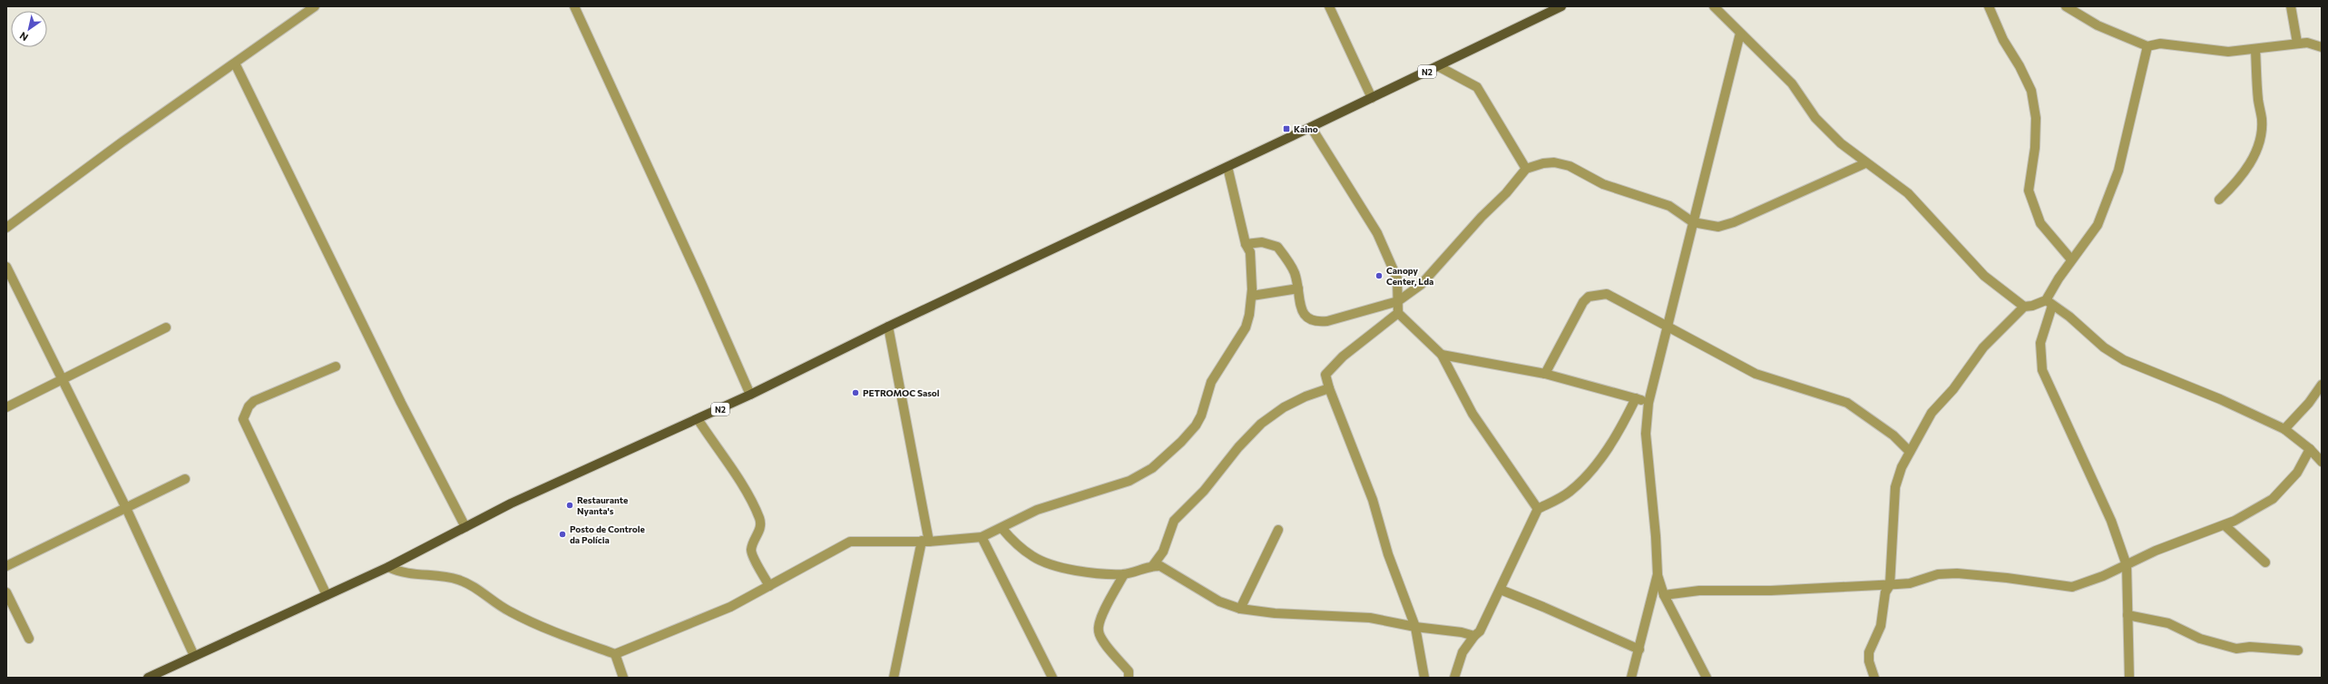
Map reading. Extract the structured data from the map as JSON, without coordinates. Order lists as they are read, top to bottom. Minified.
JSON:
{"streets":{"main road":["N2"]},"places":{"transit":["Kaino"],"other":["Canopy Center, Lda","PETROMOC Sasol","Restaurante Nyanta's","Posto de Controle da Polícia"]},"north":"bottom left"}
